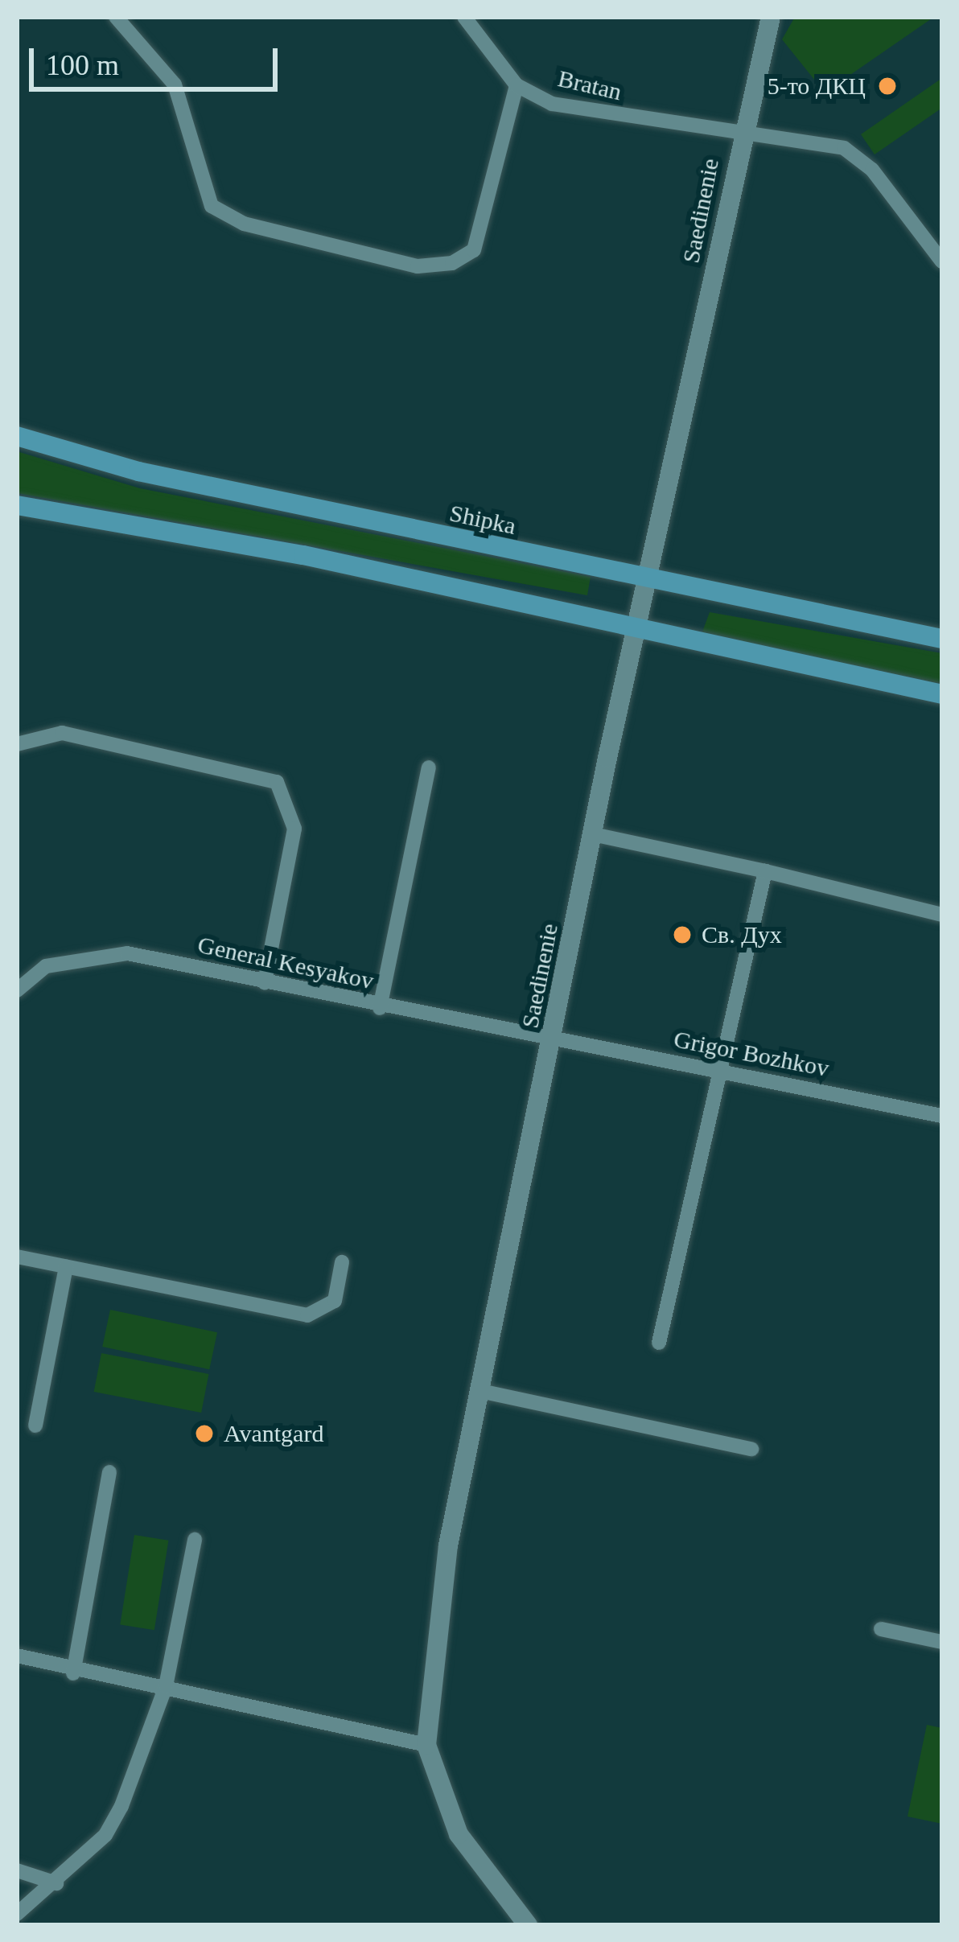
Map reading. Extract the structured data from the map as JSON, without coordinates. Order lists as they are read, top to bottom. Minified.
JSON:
{"streets":{"main road":["Shipka"],"street":["Bratan","Saedinenie","General Kesyakov","Grigor Bozhkov"]},"crossings":[["Bratan","Saedinenie"],["Saedinenie","Shipka"],["Saedinenie","General Kesyakov"],["Saedinenie","Grigor Bozhkov"],["General Kesyakov","Grigor Bozhkov"]],"places":["5-то ДКЦ","Св. Дух","Avantgard"],"scale_bar":"100 m"}
